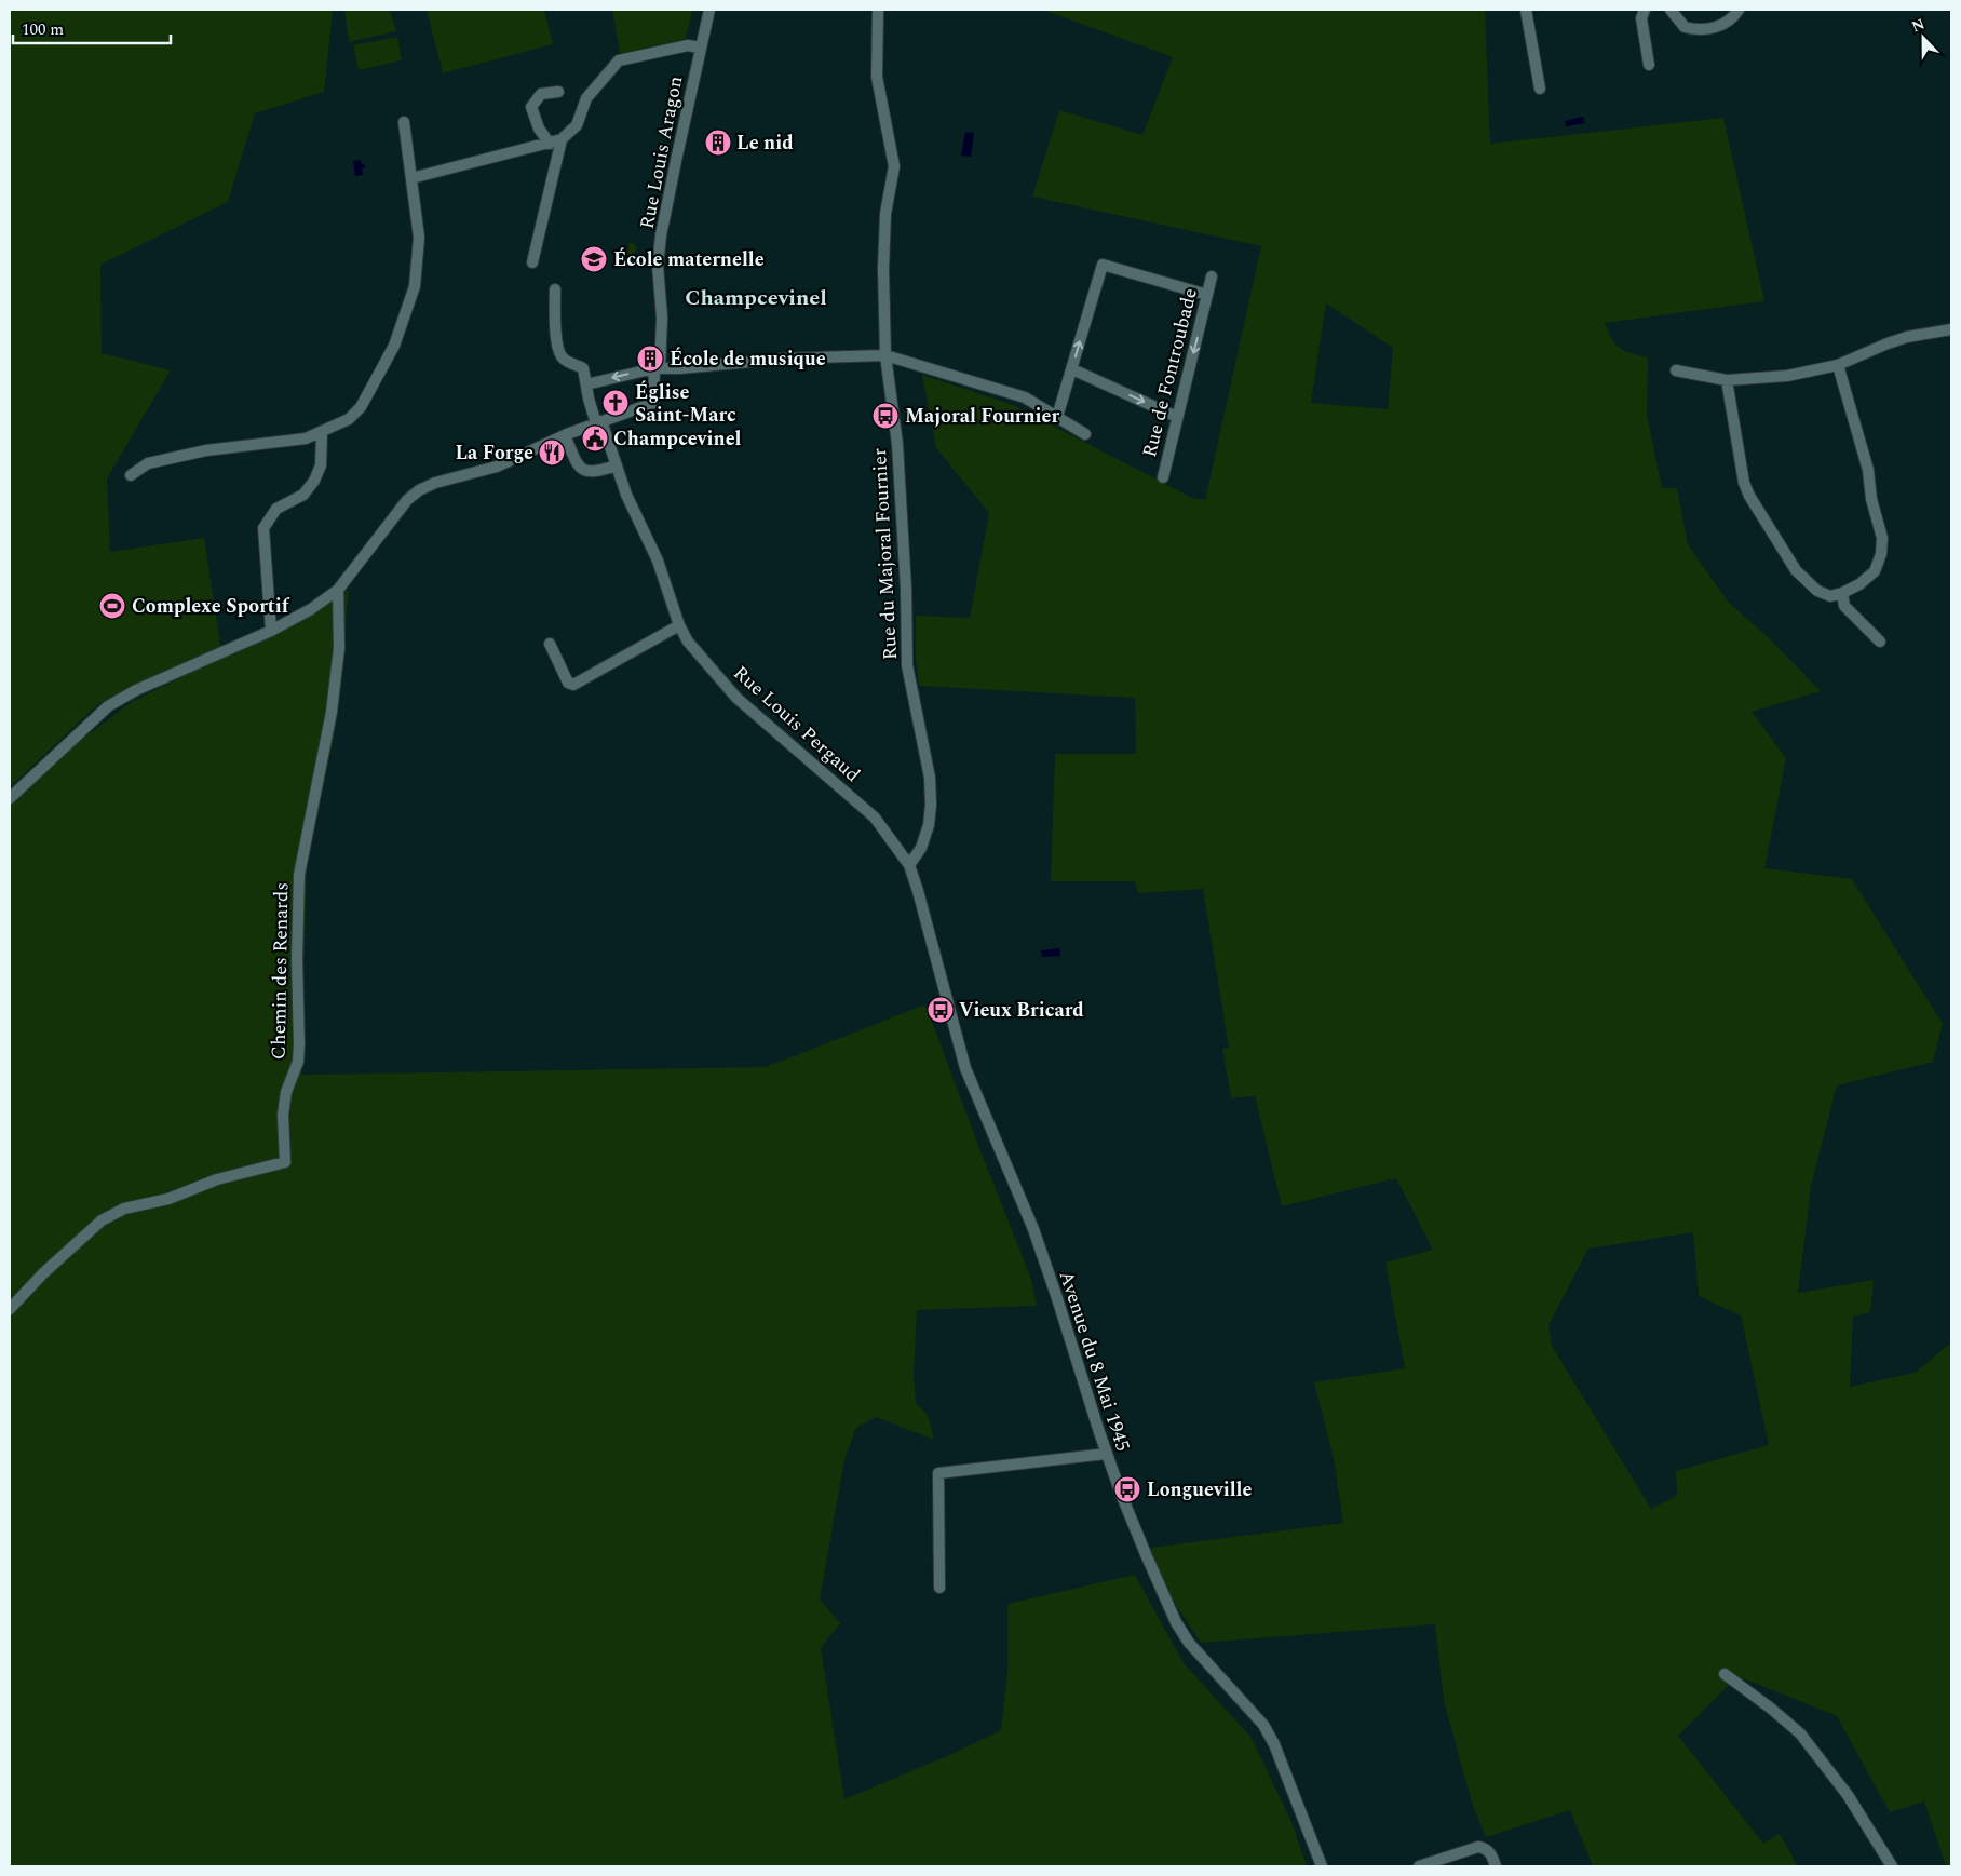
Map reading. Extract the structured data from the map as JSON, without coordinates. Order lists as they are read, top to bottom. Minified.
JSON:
{"streets":{"street":["Rue Louis Aragon","Rue de Fontroubade","Rue du Majoral Fournier","Rue Louis Pergaud","Chemin des Renards","Avenue du 8 Mai 1945"]},"crossings":[["Rue Louis Aragon","Rue Louis Pergaud"],["Rue du Majoral Fournier","Rue Louis Pergaud"],["Rue du Majoral Fournier","Avenue du 8 Mai 1945"],["Rue Louis Pergaud","Avenue du 8 Mai 1945"]],"one_way":["Rue de Fontroubade"],"districts":["Champcevinel"],"places":{"building":["Le nid","École de musique"],"school or university":["École maternelle"],"church":["Église Saint-Marc"],"bus stop":["Majoral Fournier","Vieux Bricard","Longueville"],"public building":["Champcevinel"],"restaurant":["La Forge"],"sports":["Complexe Sportif"]},"scale_bar":"100 m","north":"top"}
